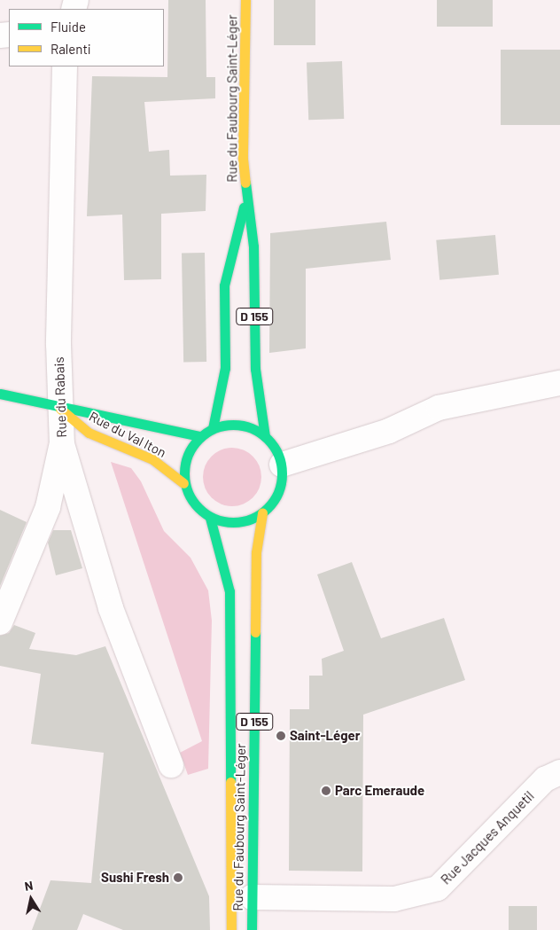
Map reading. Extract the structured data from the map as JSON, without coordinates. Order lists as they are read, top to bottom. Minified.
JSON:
{"streets":{"main road":["Rue du Faubourg Saint-Léger","D 155","Rue du Val Iton"],"street":["Rue du Rabais","Rue Jacques Anquetil"]},"crossings":[["Rue du Faubourg Saint-Léger","Rue du Val Iton"],["Rue du Faubourg Saint-Léger","Rue Jacques Anquetil"],["Rue du Rabais","Rue du Val Iton"]],"places":["Saint-Léger","Parc Emeraude","Sushi Fresh"],"legend":["Fluide","Ralenti"],"north":"top"}
